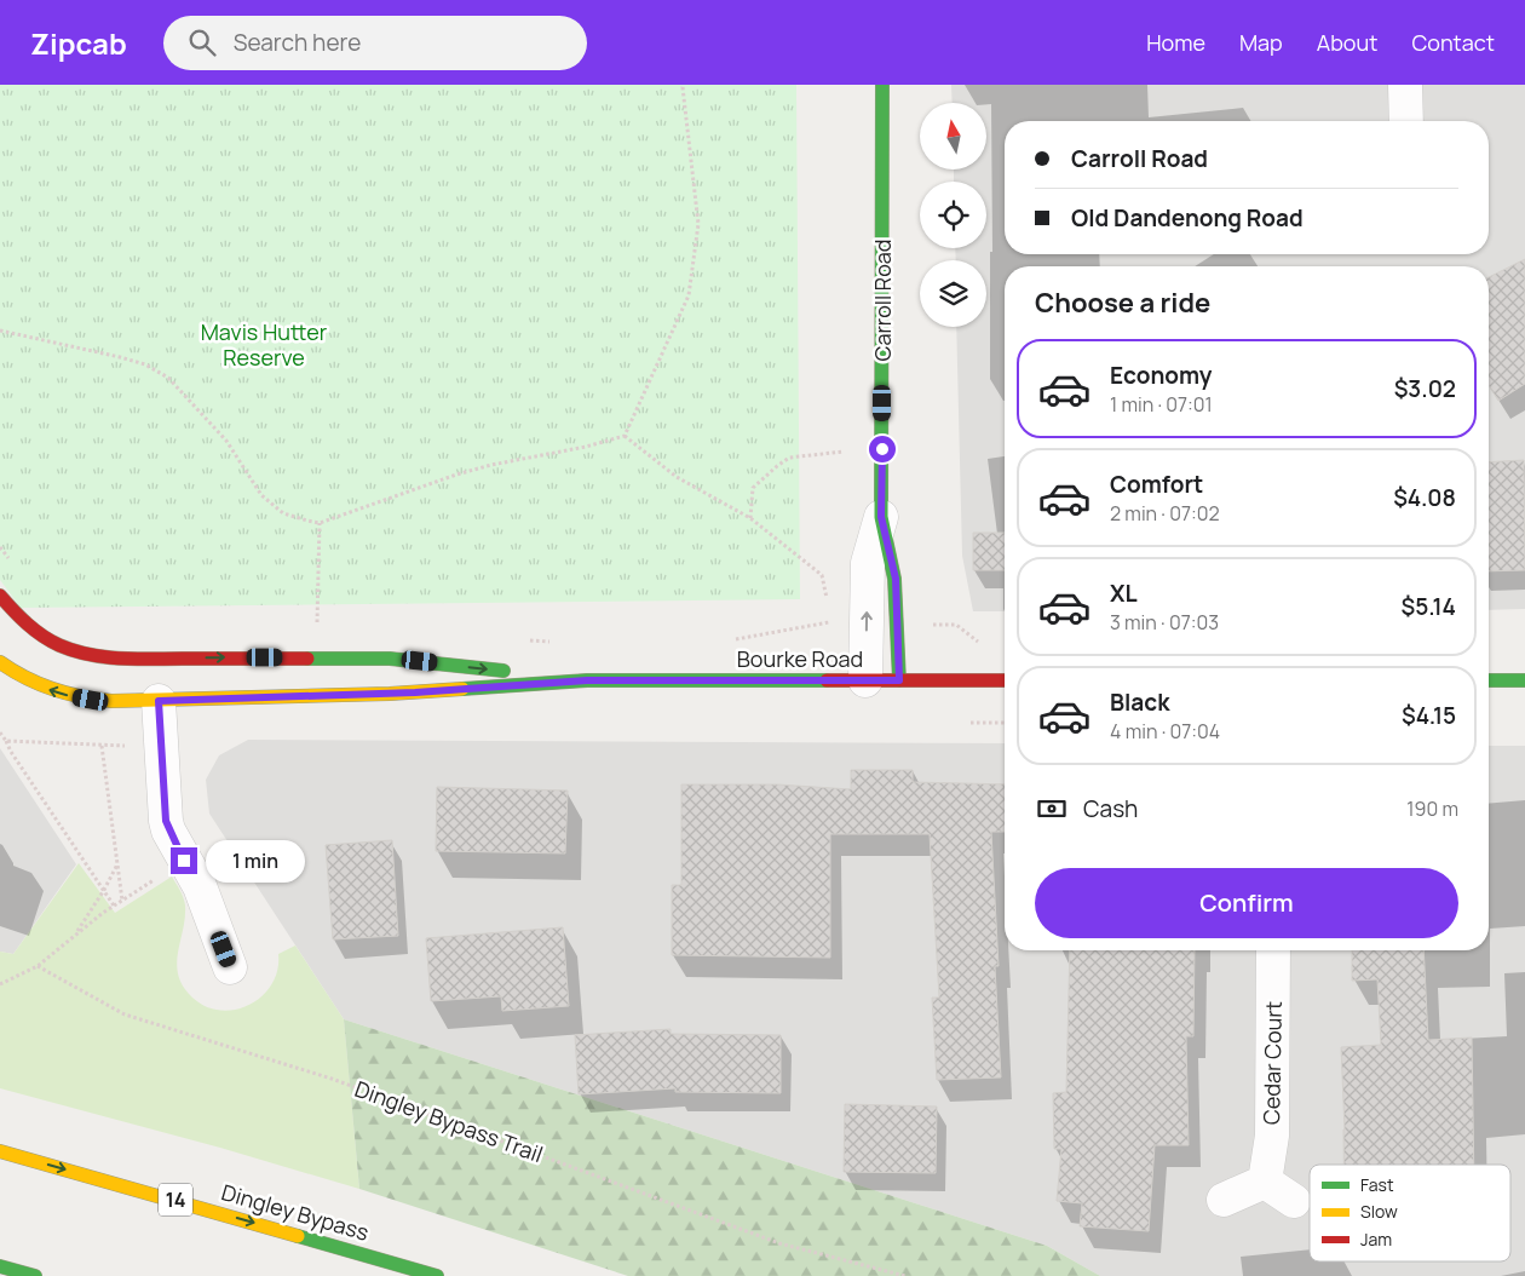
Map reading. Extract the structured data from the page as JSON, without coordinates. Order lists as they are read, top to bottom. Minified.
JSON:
{"streets":{"main road":["Carroll Road","Bourke Road","14","Dingley Bypass"],"street":["Cedar Court"],"path":["Dingley Bypass Trail"]},"crossings":[["Carroll Road","Bourke Road"]],"one_way":["Dingley Bypass"],"parks":["Mavis Hutter Reserve"],"legend":["Fast","Slow","Jam"],"north":"top","page":{"header":"Zipcab","search":"Search here","nav":["Home","Map","About","Contact"],"banner":["Carroll Road","Old Dandenong Road"],"heading":"Choose a ride","list":[{"name":"Economy","note":"1 min · 07:01","value":"$3.02"},{"name":"Comfort","note":"2 min · 07:02","value":"$4.08"},{"name":"XL","note":"3 min · 07:03","value":"$5.14"},{"name":"Black","note":"4 min · 07:04","value":"$4.15"}],"pay":["Cash","190 m"],"bubble":"1 min","buttons":"Confirm"}}
